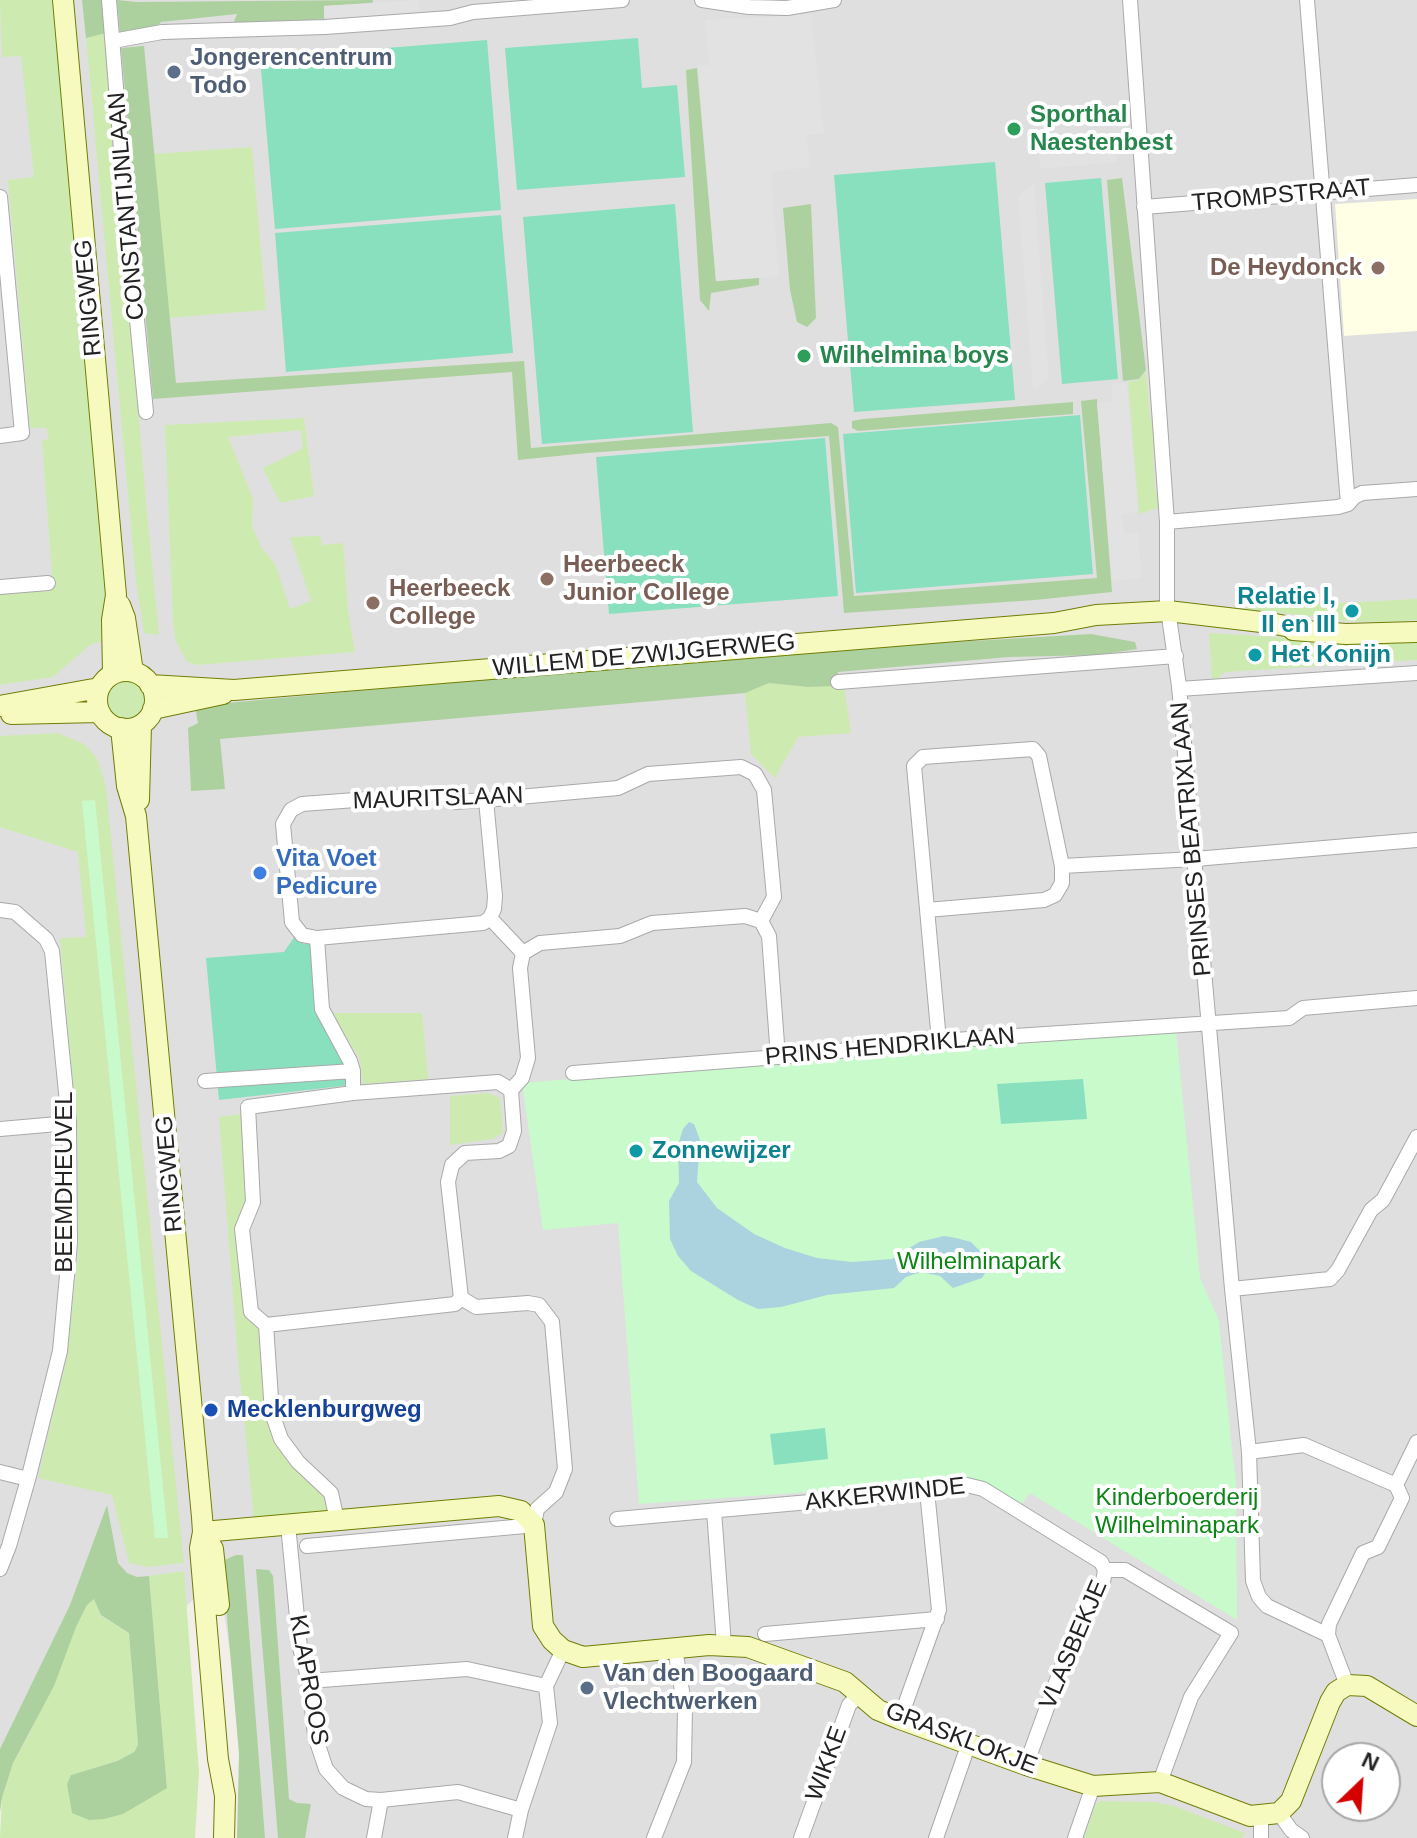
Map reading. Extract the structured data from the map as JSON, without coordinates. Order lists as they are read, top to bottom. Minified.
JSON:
{"streets":{"main road":["RINGWEG","WILLEM DE ZWIJGERWEG","GRASKLOKJE"],"street":["TROMPSTRAAT","CONSTANTIJNLAAN","MAURITSLAAN","PRINSES BEATRIXLAAN","PRINS HENDRIKLAAN","BEEMDHEUVEL","AKKERWINDE","VLASBEKJE","KLAPROOS","WIKKE"]},"crossings":[["TROMPSTRAAT","PRINSES BEATRIXLAAN"],["RINGWEG","WILLEM DE ZWIJGERWEG"],["WILLEM DE ZWIJGERWEG","PRINSES BEATRIXLAAN"],["PRINSES BEATRIXLAAN","PRINS HENDRIKLAAN"],["AKKERWINDE","VLASBEKJE"],["AKKERWINDE","GRASKLOKJE"],["VLASBEKJE","GRASKLOKJE"],["GRASKLOKJE","WIKKE"]],"parks":["Wilhelminapark","Kinderboerderij Wilhelminapark"],"places":["Jongerencentrum Todo","Sporthal Naestenbest","De Heydonck","Wilhelmina boys","Heerbeeck Junior College","Heerbeeck College","Relatie I, II en III","Het Konijn","Vita Voet Pedicure","Zonnewijzer","Mecklenburgweg","Van den Boogaard Vlechtwerken"],"north":"top right"}
